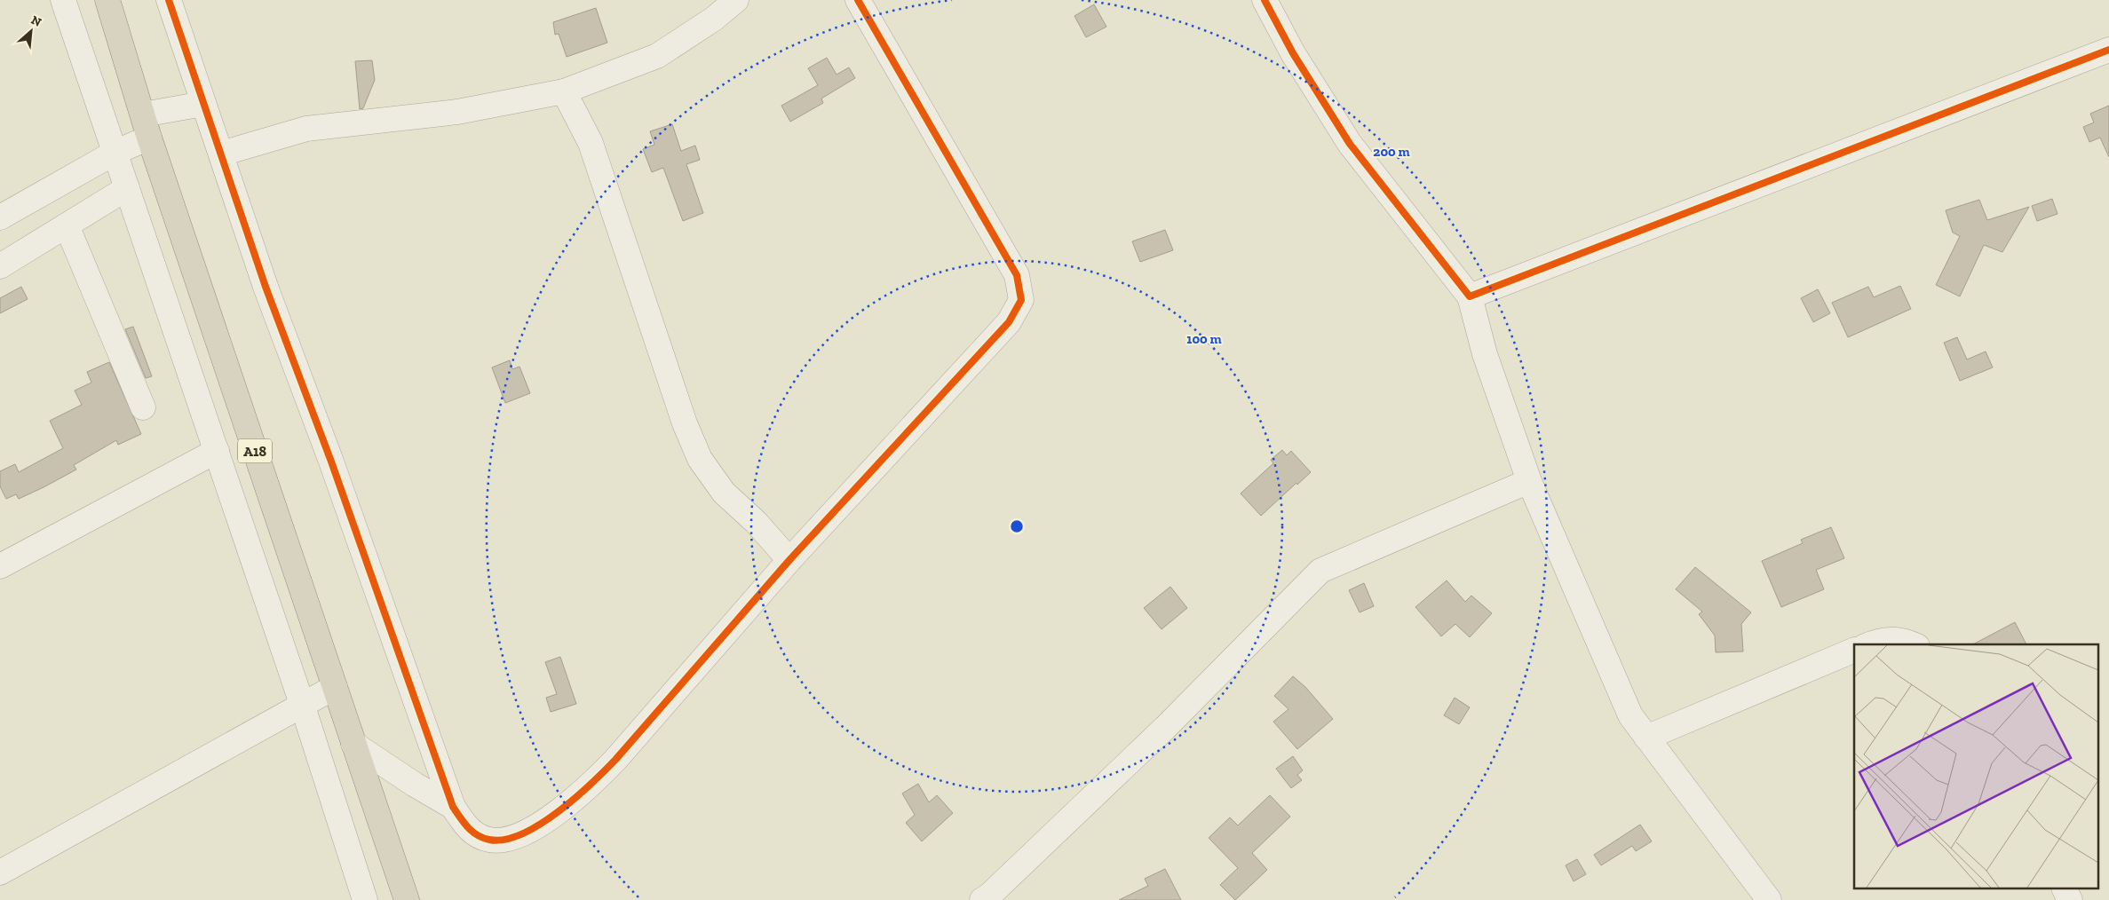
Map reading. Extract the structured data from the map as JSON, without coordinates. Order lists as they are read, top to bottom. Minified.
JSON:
{"streets":{"highway":["A18"]},"north":"top right","rings":["200 m","100 m"]}
